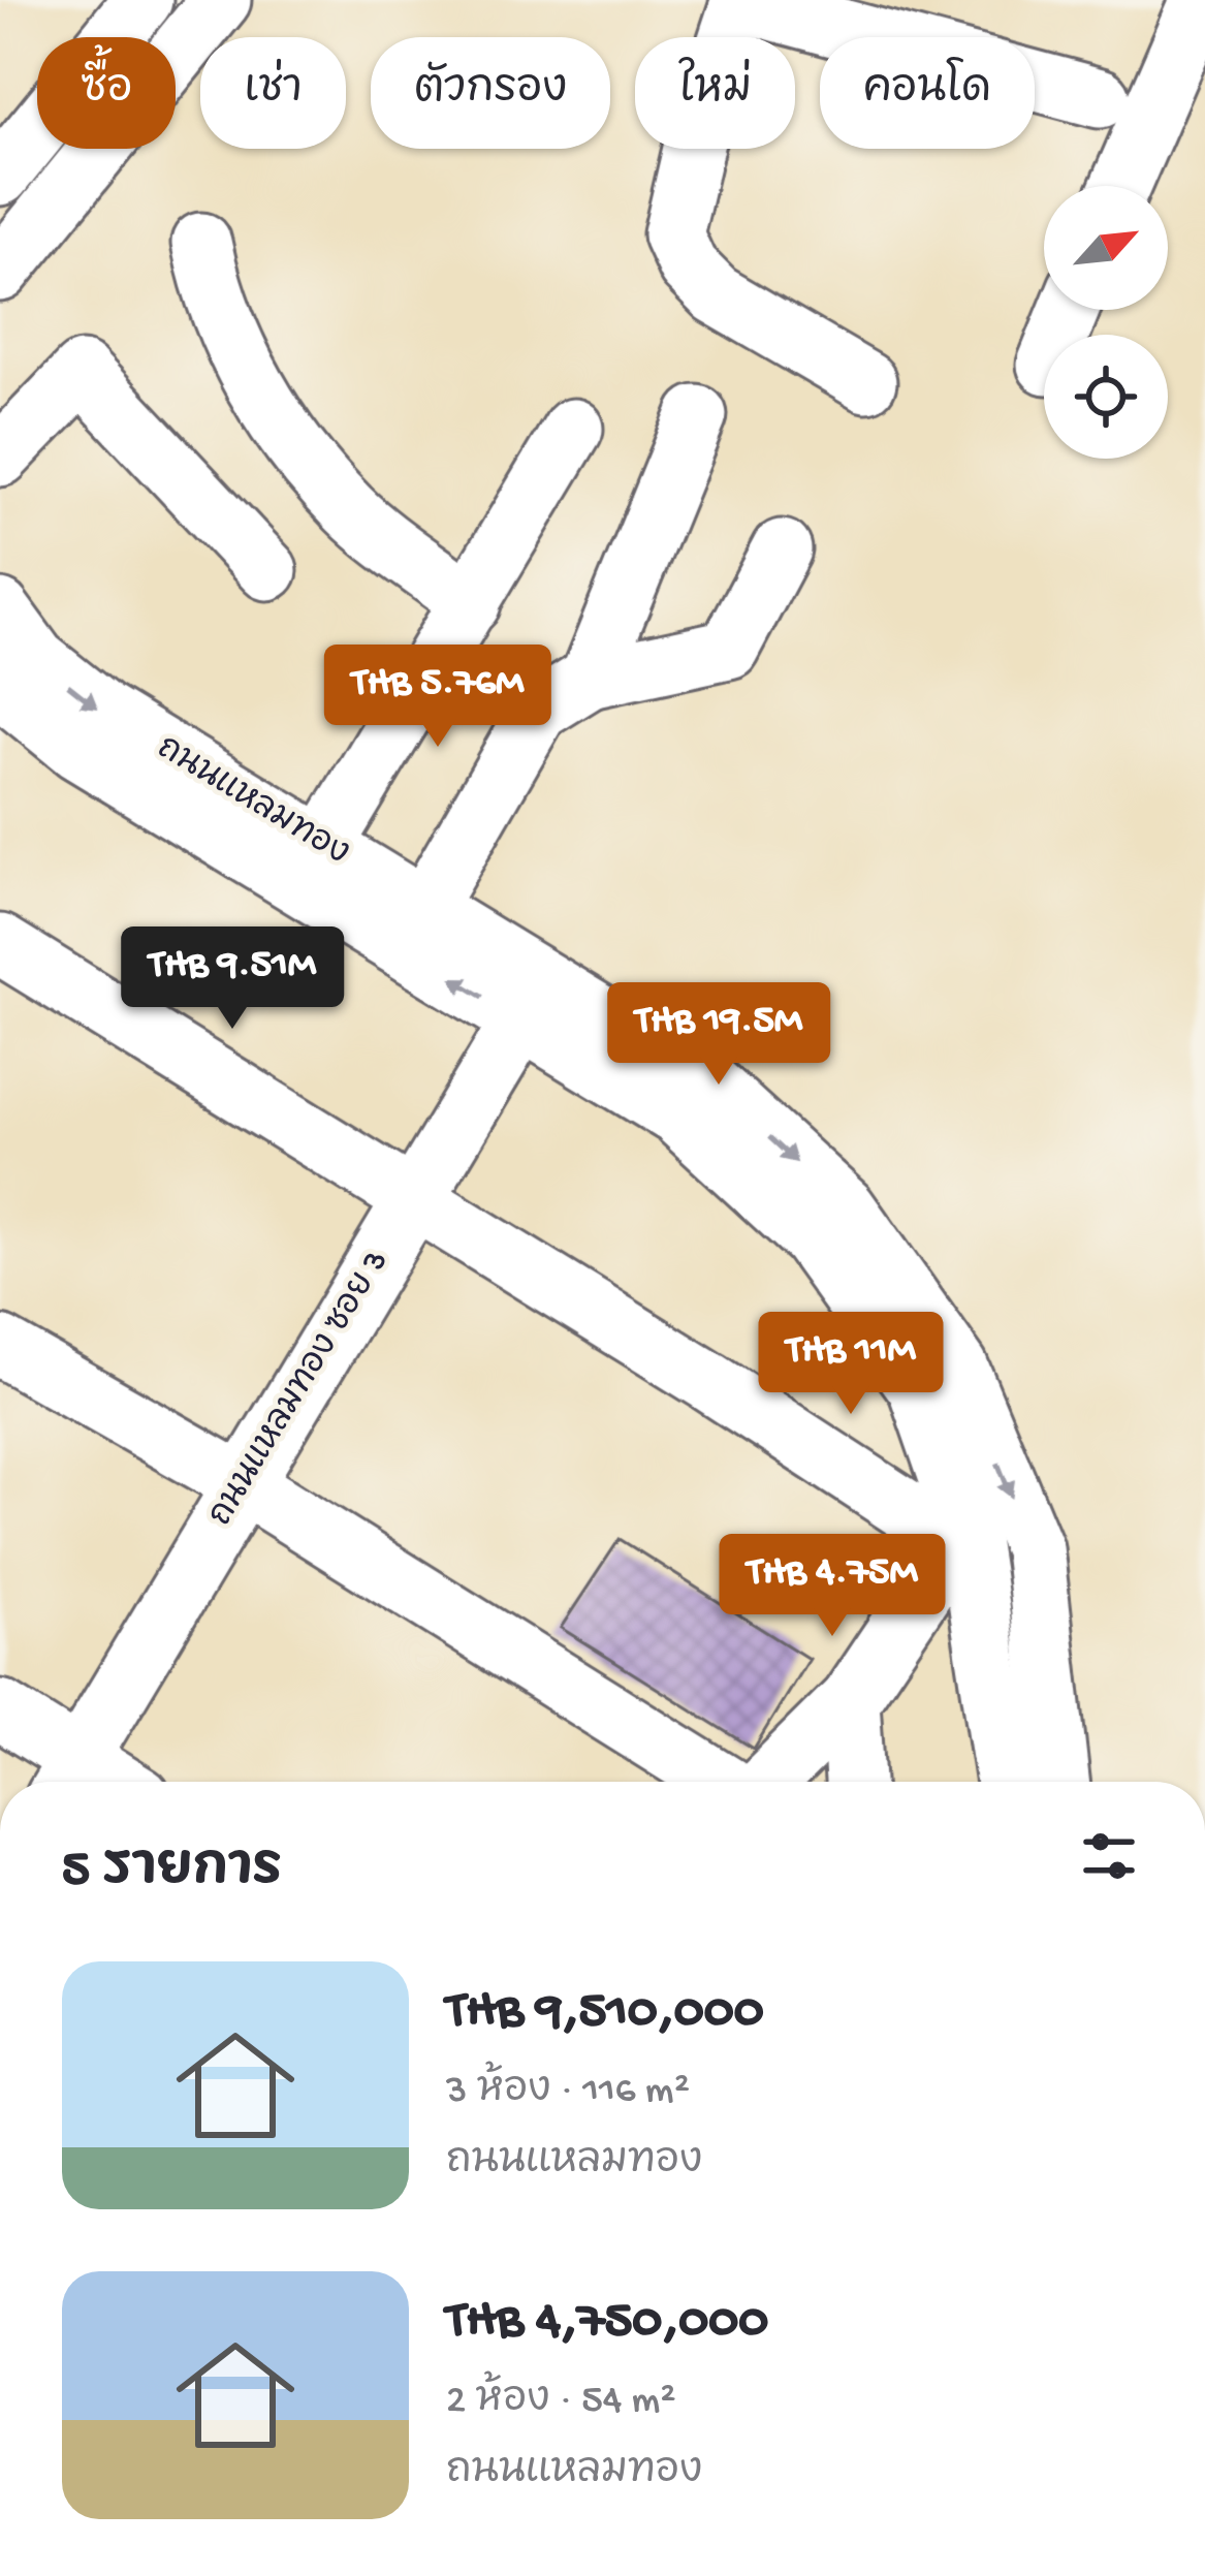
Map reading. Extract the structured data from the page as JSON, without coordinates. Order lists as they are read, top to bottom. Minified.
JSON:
{"streets":{"street":["ถนนแหลมทอง","ถนนแหลมทอง ซอย 3"]},"crossings":[["ถนนแหลมทอง","ถนนแหลมทอง ซอย 3"]],"north":"top right","page":{"chip":["ซื้อ","เช่า","ตัวกรอง","ใหม่","คอนโด"],"price":["THB 5.76M","THB 9.51M","THB 19.5M","THB 11M","THB 4.75M"],"heading":"5 รายการ","list":[{"name":"THB 9,510,000","note":"3 ห้อง · 116 m² · ถนนแหลมทอง"},{"name":"THB 4,750,000","note":"2 ห้อง · 54 m² · ถนนแหลมทอง"}]}}
